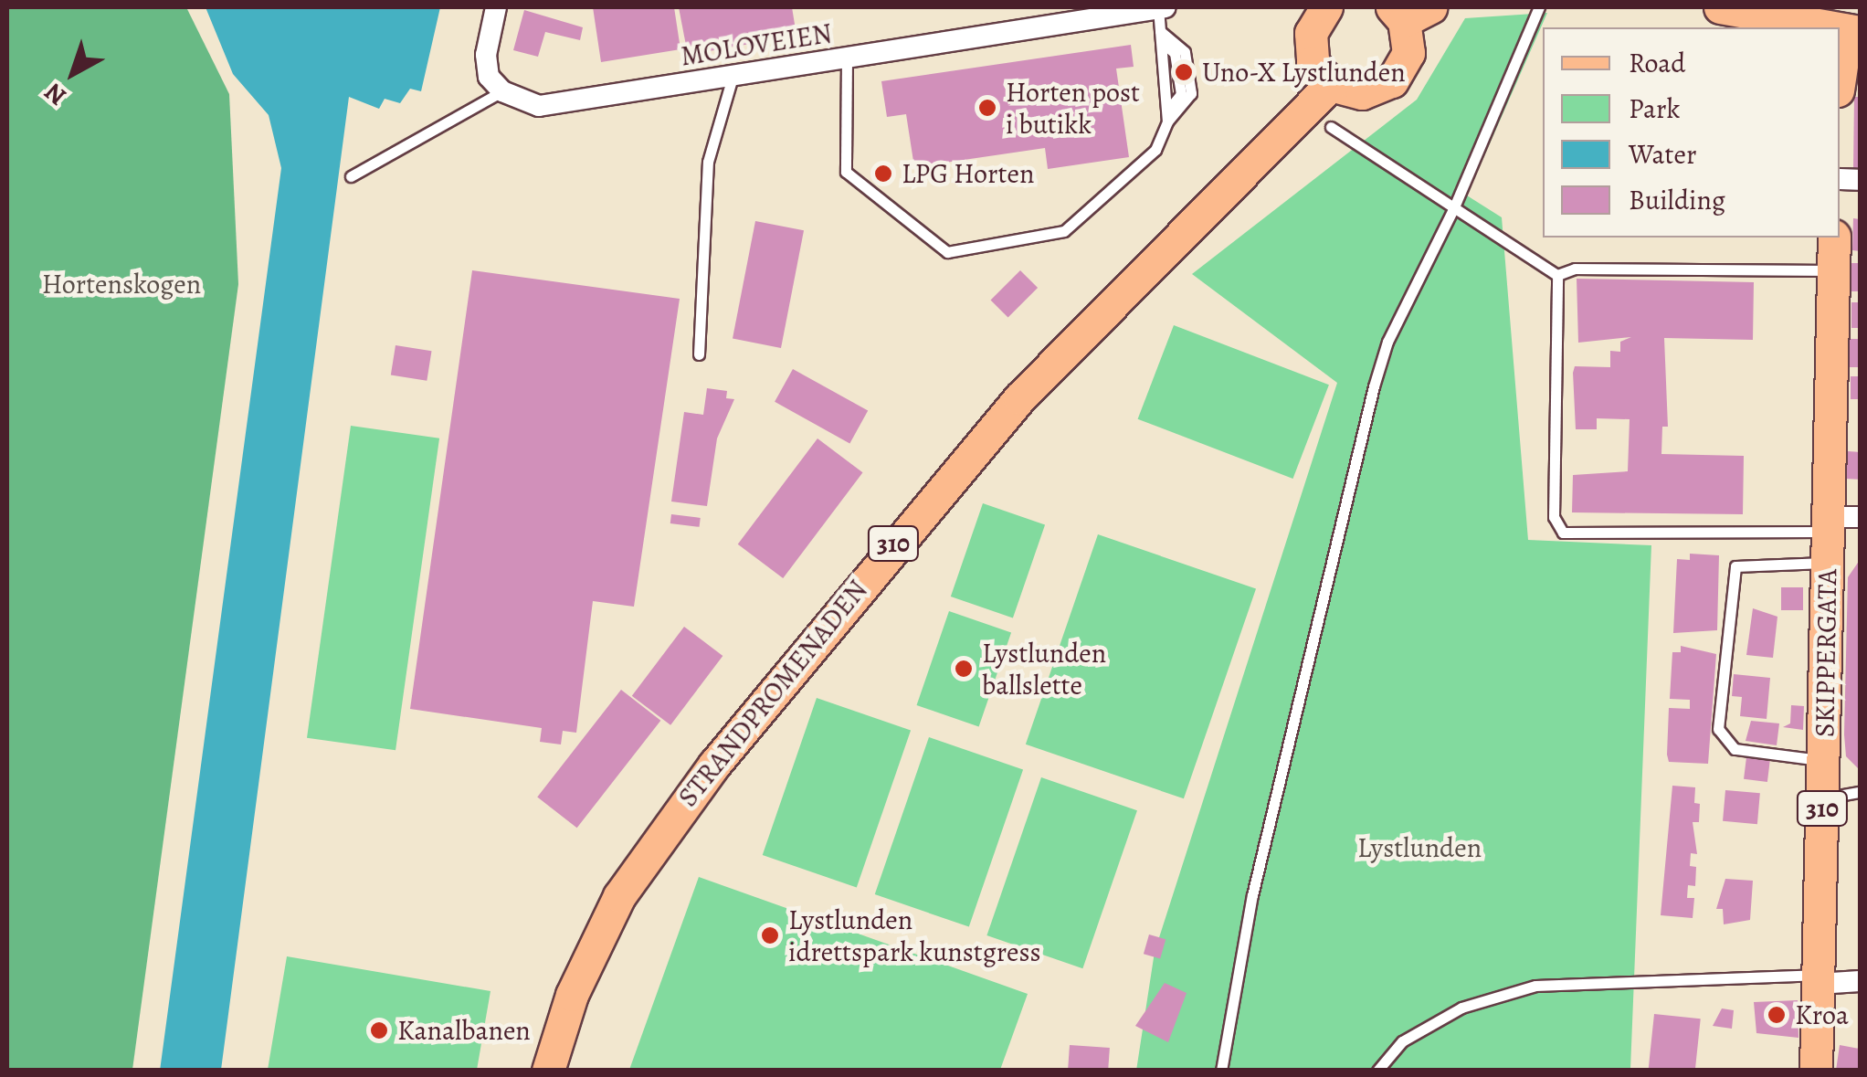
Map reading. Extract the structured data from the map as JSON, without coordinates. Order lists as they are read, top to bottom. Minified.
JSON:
{"streets":{"main road":["310","SKIPPERGATA","STRANDPROMENADEN"],"street":["MOLOVEIEN"]},"parks":["Hortenskogen","Lystlunden"],"places":["Uno-X Lystlunden","Horten post i butikk","LPG Horten","Lystlunden ballslette","Lystlunden idrettspark kunstgress","Kroa","Kanalbanen"],"legend":["Road","Park","Water","Building"],"north":"bottom left"}
